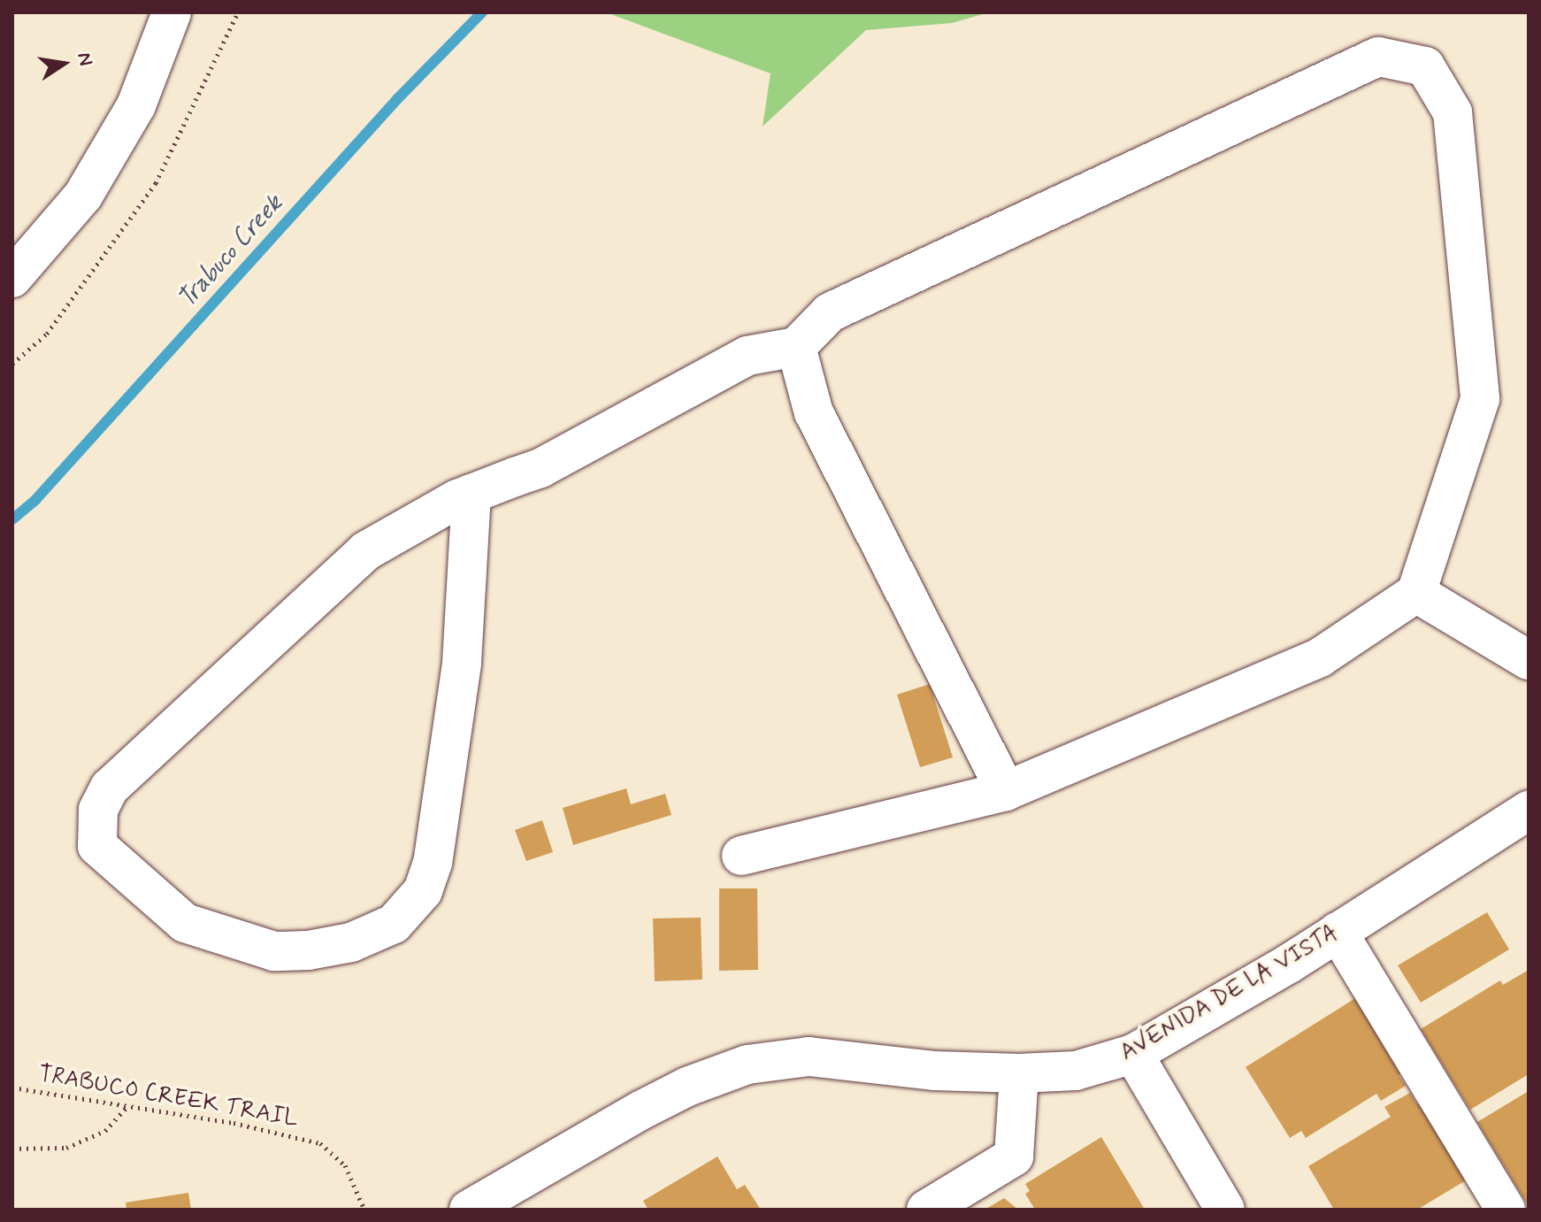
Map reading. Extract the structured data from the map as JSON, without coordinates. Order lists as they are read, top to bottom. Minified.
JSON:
{"streets":{"street":["AVENIDA DE LA VISTA"],"path":["TRABUCO CREEK TRAIL"]},"water":["Trabuco Creek"],"north":"right"}
